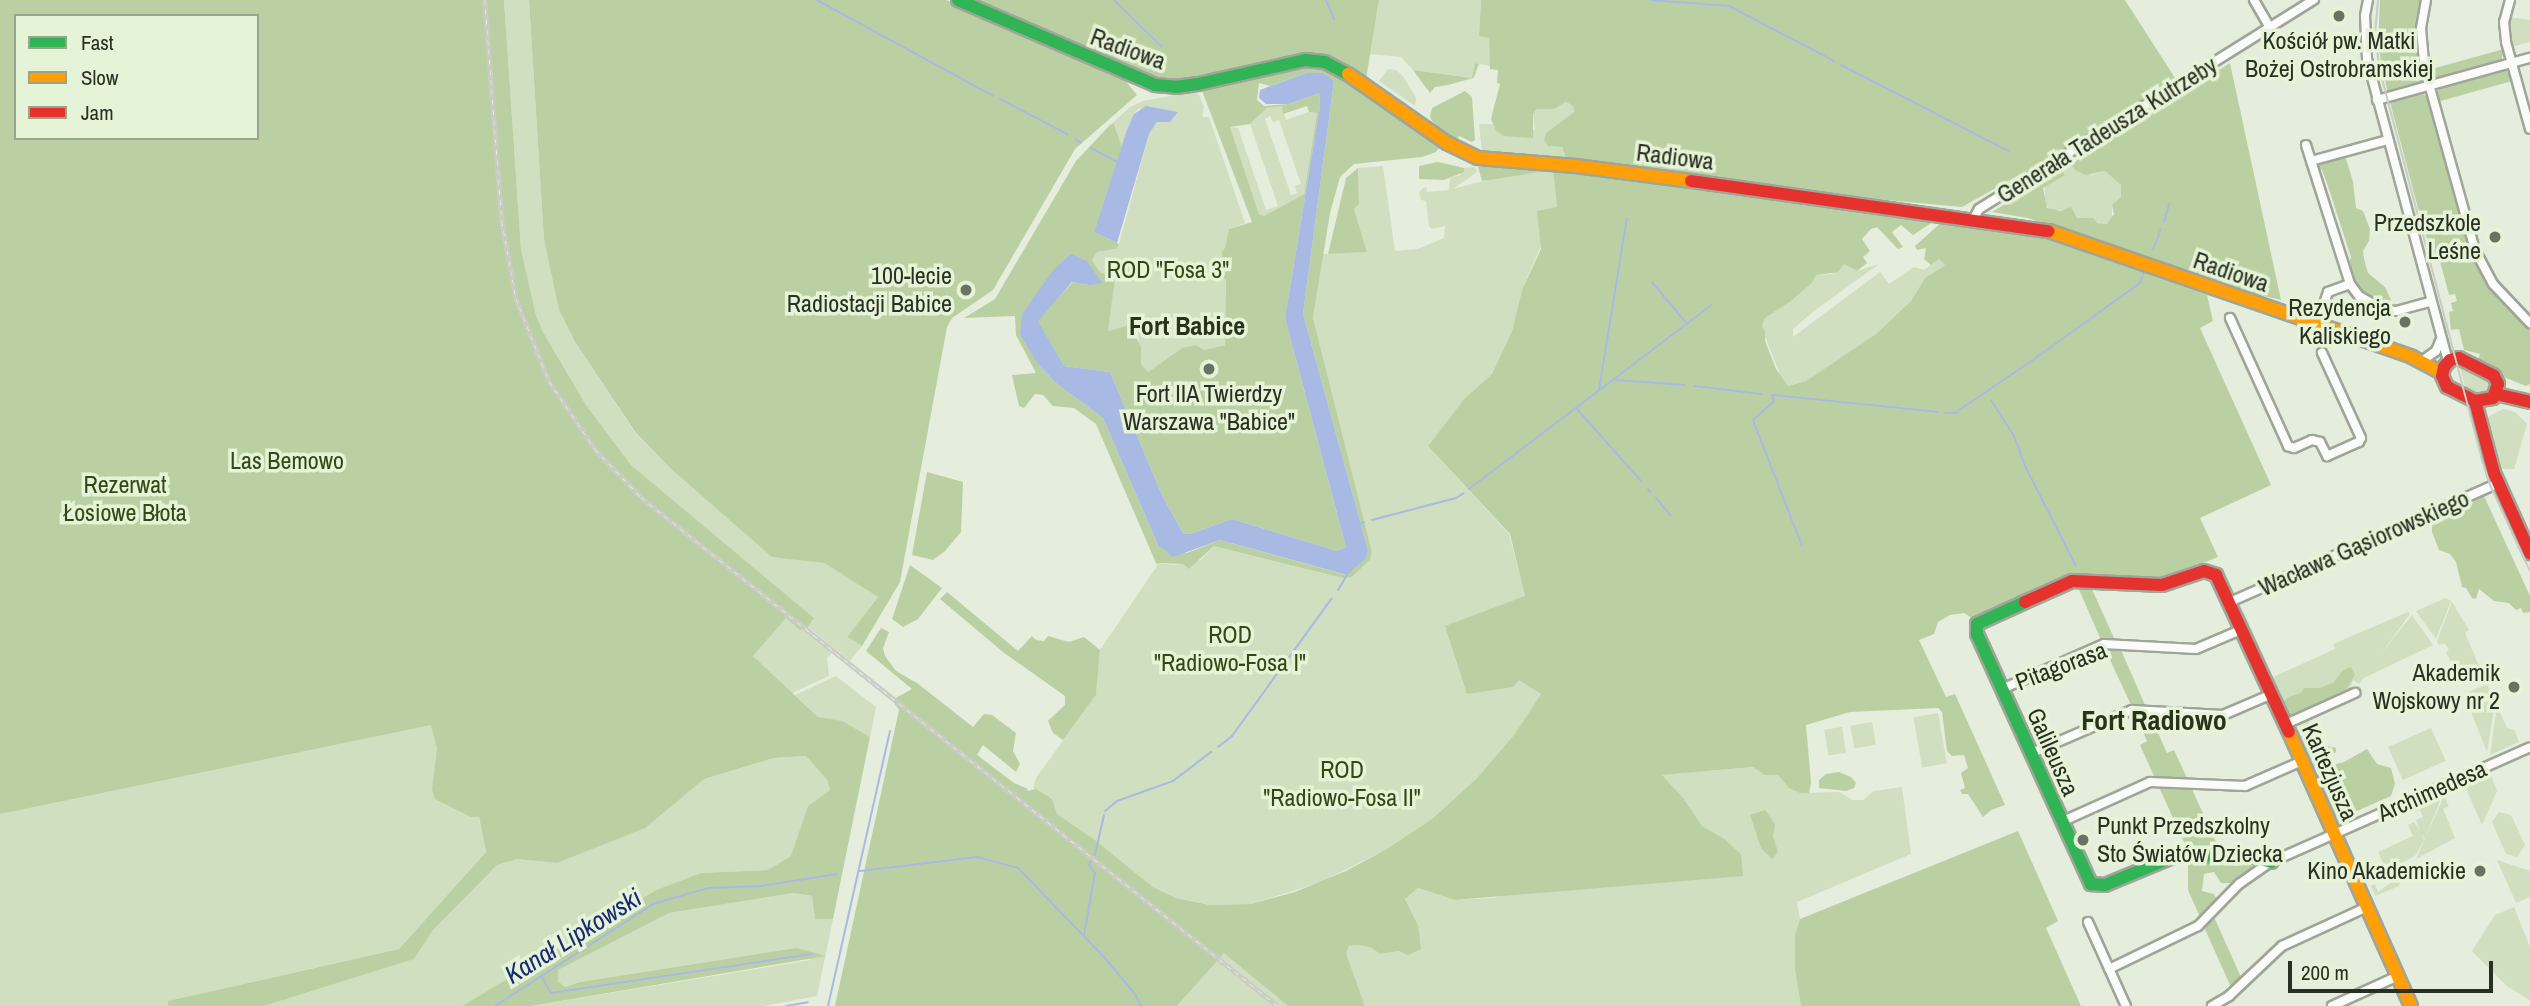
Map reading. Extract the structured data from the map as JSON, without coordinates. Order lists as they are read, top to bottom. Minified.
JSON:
{"streets":{"main road":["Radiowa","Galileusza","Kartezjusza"],"street":["Generała Tadeusza Kutrzeby","Wacława Gąsiorowskiego","Pitagorasa","Archimedesa"]},"crossings":[["Radiowa","Generała Tadeusza Kutrzeby"],["Wacława Gąsiorowskiego","Kartezjusza"],["Pitagorasa","Galileusza"],["Pitagorasa","Kartezjusza"],["Galileusza","Kartezjusza"],["Galileusza","Archimedesa"],["Kartezjusza","Archimedesa"]],"districts":["Fort Babice","Fort Radiowo"],"water":["Kanał Lipkowski"],"parks":["ROD \"Fosa 3\"","Las Bemowo","Rezerwat Łosiowe Błota","ROD \"Radiowo-Fosa I\"","ROD \"Radiowo-Fosa II\""],"places":["Kościół pw. Matki Bożej Ostrobramskiej","Przedszkole Leśne","100-lecie Radiostacji Babice","Rezydencja Kaliskiego","Fort IIA Twierdzy Warszawa \"Babice\"","Akademik Wojskowy nr 2","Punkt Przedszkolny Sto Światów Dziecka","Kino Akademickie"],"legend":["Fast","Slow","Jam"],"scale_bar":"200 m"}
